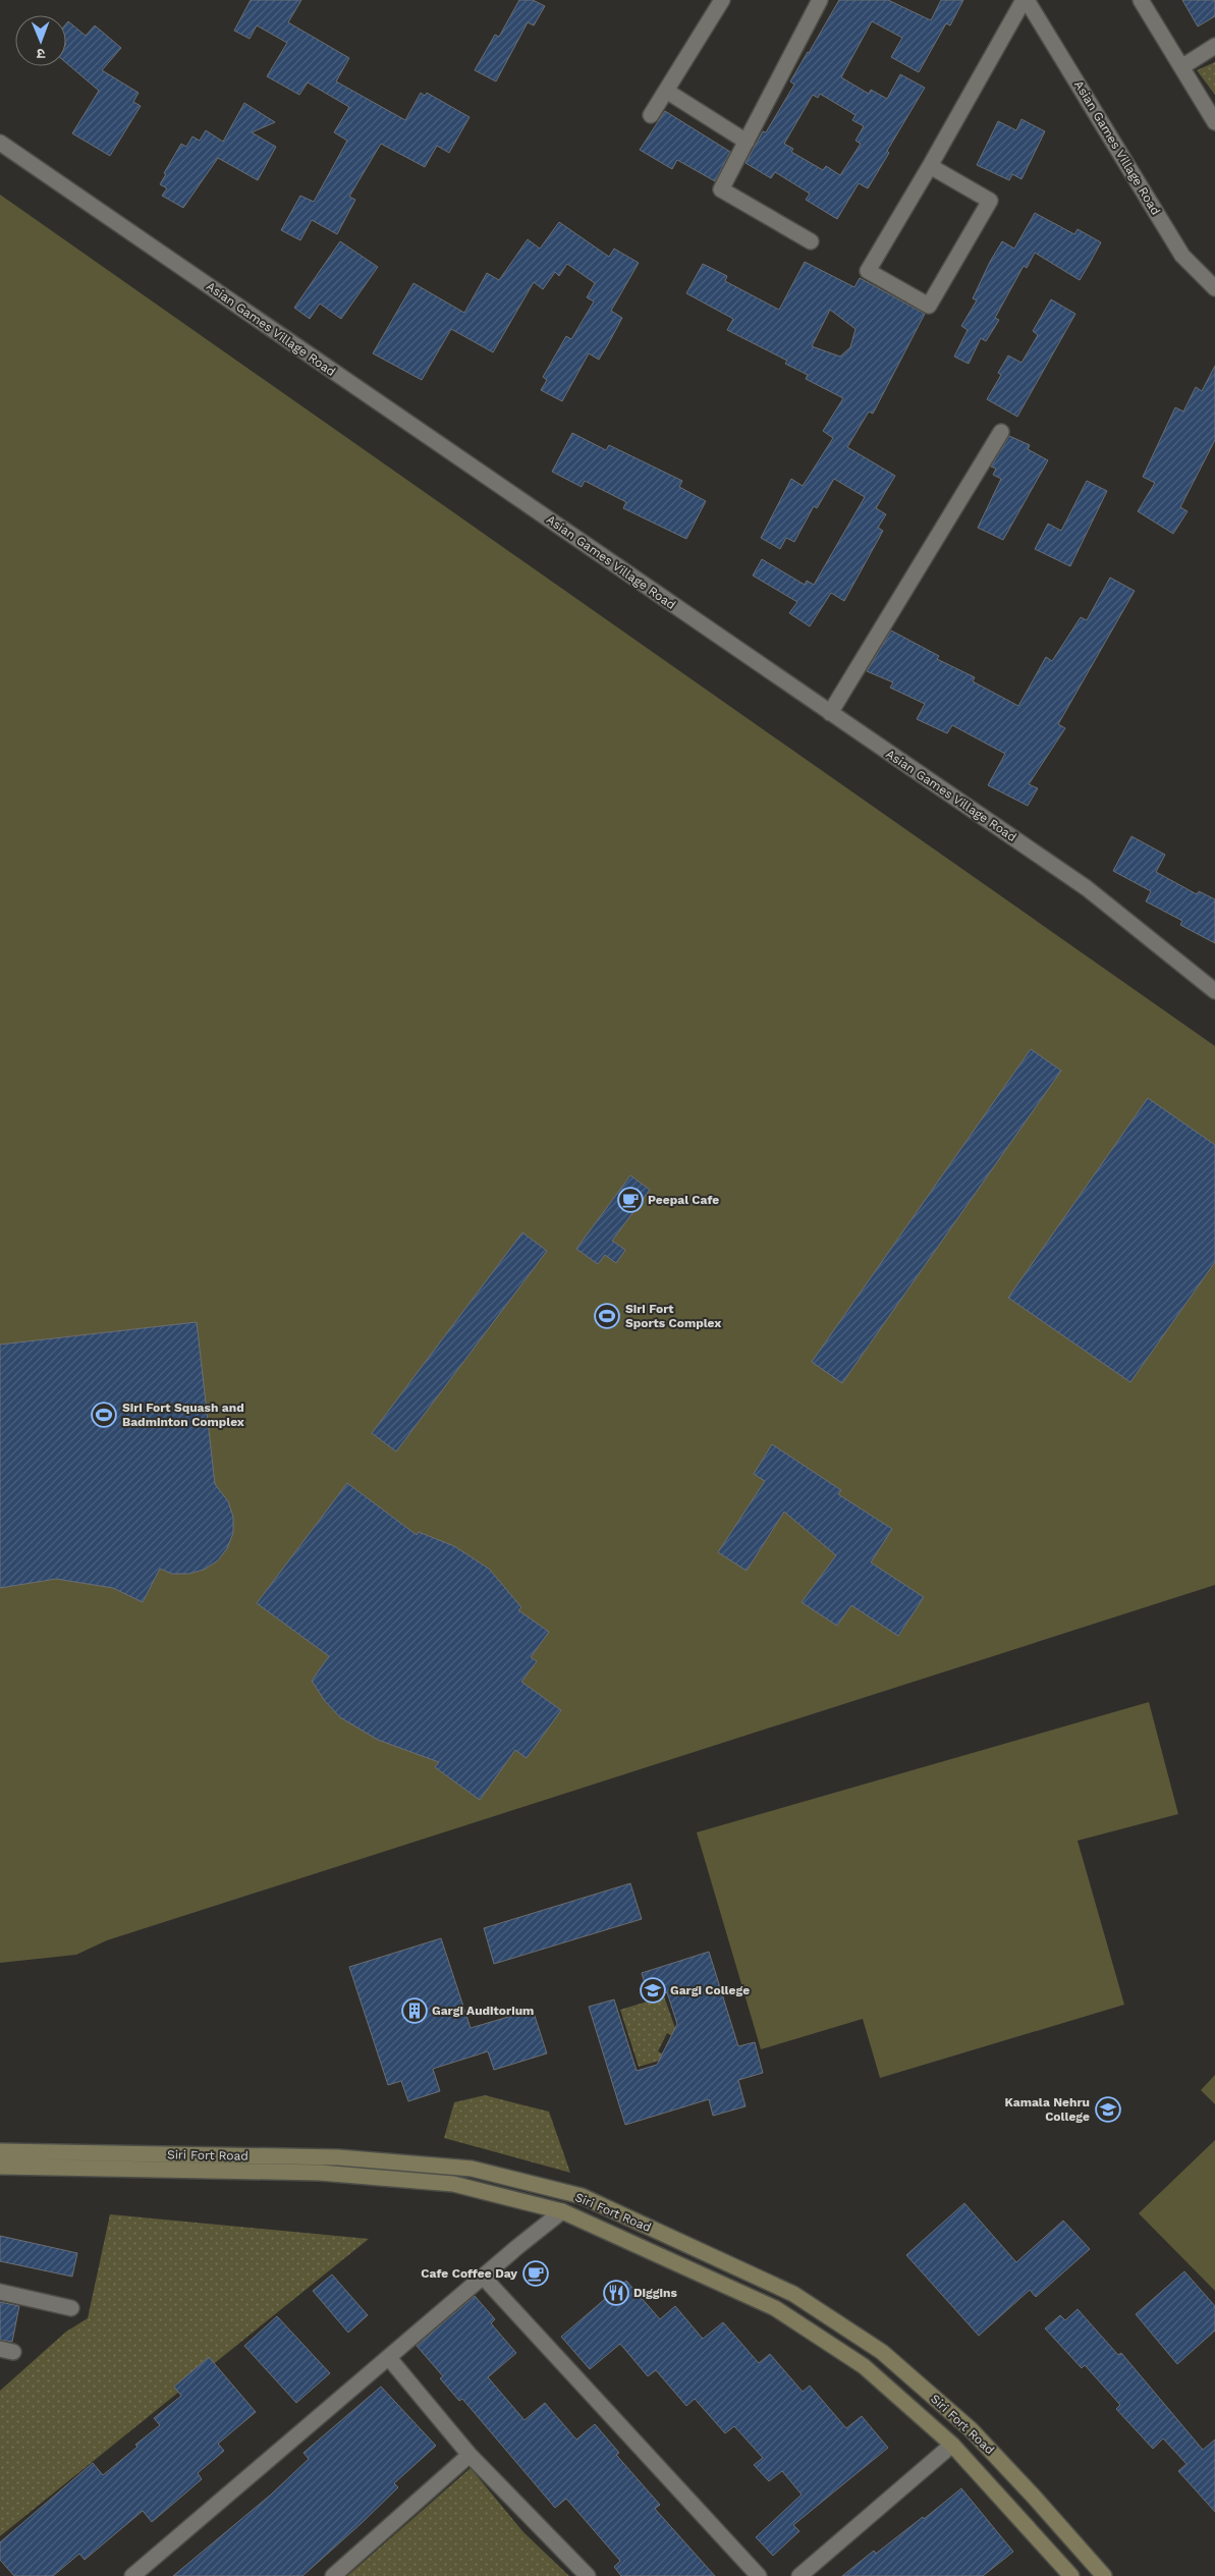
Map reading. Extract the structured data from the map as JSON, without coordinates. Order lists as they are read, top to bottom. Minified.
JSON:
{"streets":{"street":["Asian Games Village Road","Siri Fort Road"]},"places":{"cafe":["Peepal Cafe","Cafe Coffee Day"],"sports":["Siri Fort Sports Complex","Siri Fort Squash and Badminton Complex"],"school or university":["Gargi College","Kamala Nehru College"],"building":["Gargi Auditorium"],"restaurant":["Diggins"]},"north":"bottom"}
